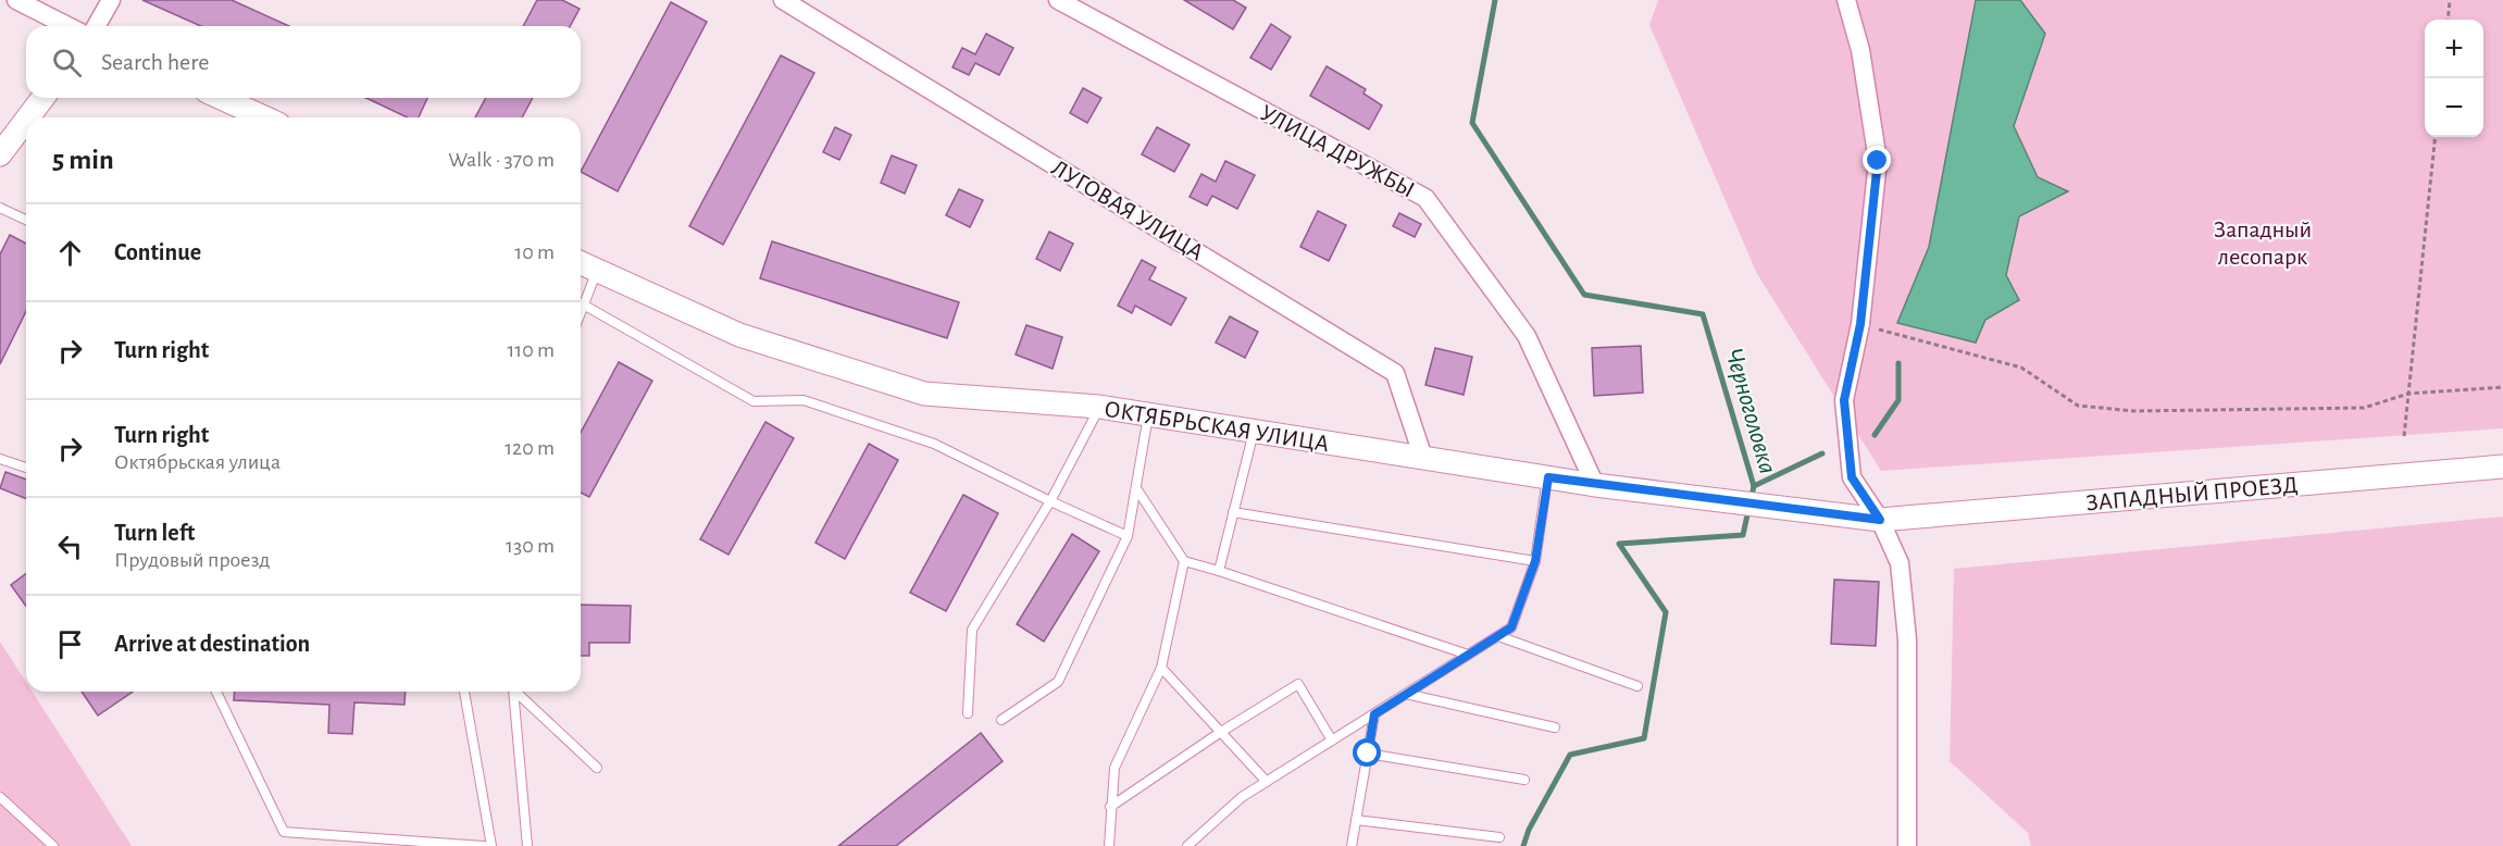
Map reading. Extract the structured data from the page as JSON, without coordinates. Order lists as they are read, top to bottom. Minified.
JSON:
{"streets":{"street":["УЛИЦА ДРУЖБЫ","ЛУГОВАЯ УЛИЦА","ОКТЯБРЬСКАЯ УЛИЦА","ЗАПАДНЫЙ ПРОЕЗД"]},"crossings":[["УЛИЦА ДРУЖБЫ","ОКТЯБРЬСКАЯ УЛИЦА"],["ЛУГОВАЯ УЛИЦА","ОКТЯБРЬСКАЯ УЛИЦА"],["ОКТЯБРЬСКАЯ УЛИЦА","ЗАПАДНЫЙ ПРОЕЗД"]],"water":["Черноголовка"],"parks":["Западный лесопарк"],"page":{"map_buttons":["+","−"],"search":"Search here","heading":["5 min","Walk · 370 m"],"list":[["Continue","10 m"],["Turn right","110 m"],["Turn right","Октябрьская улица","120 m"],["Turn left","Прудовый проезд","130 m"],"Arrive at destination"]}}
